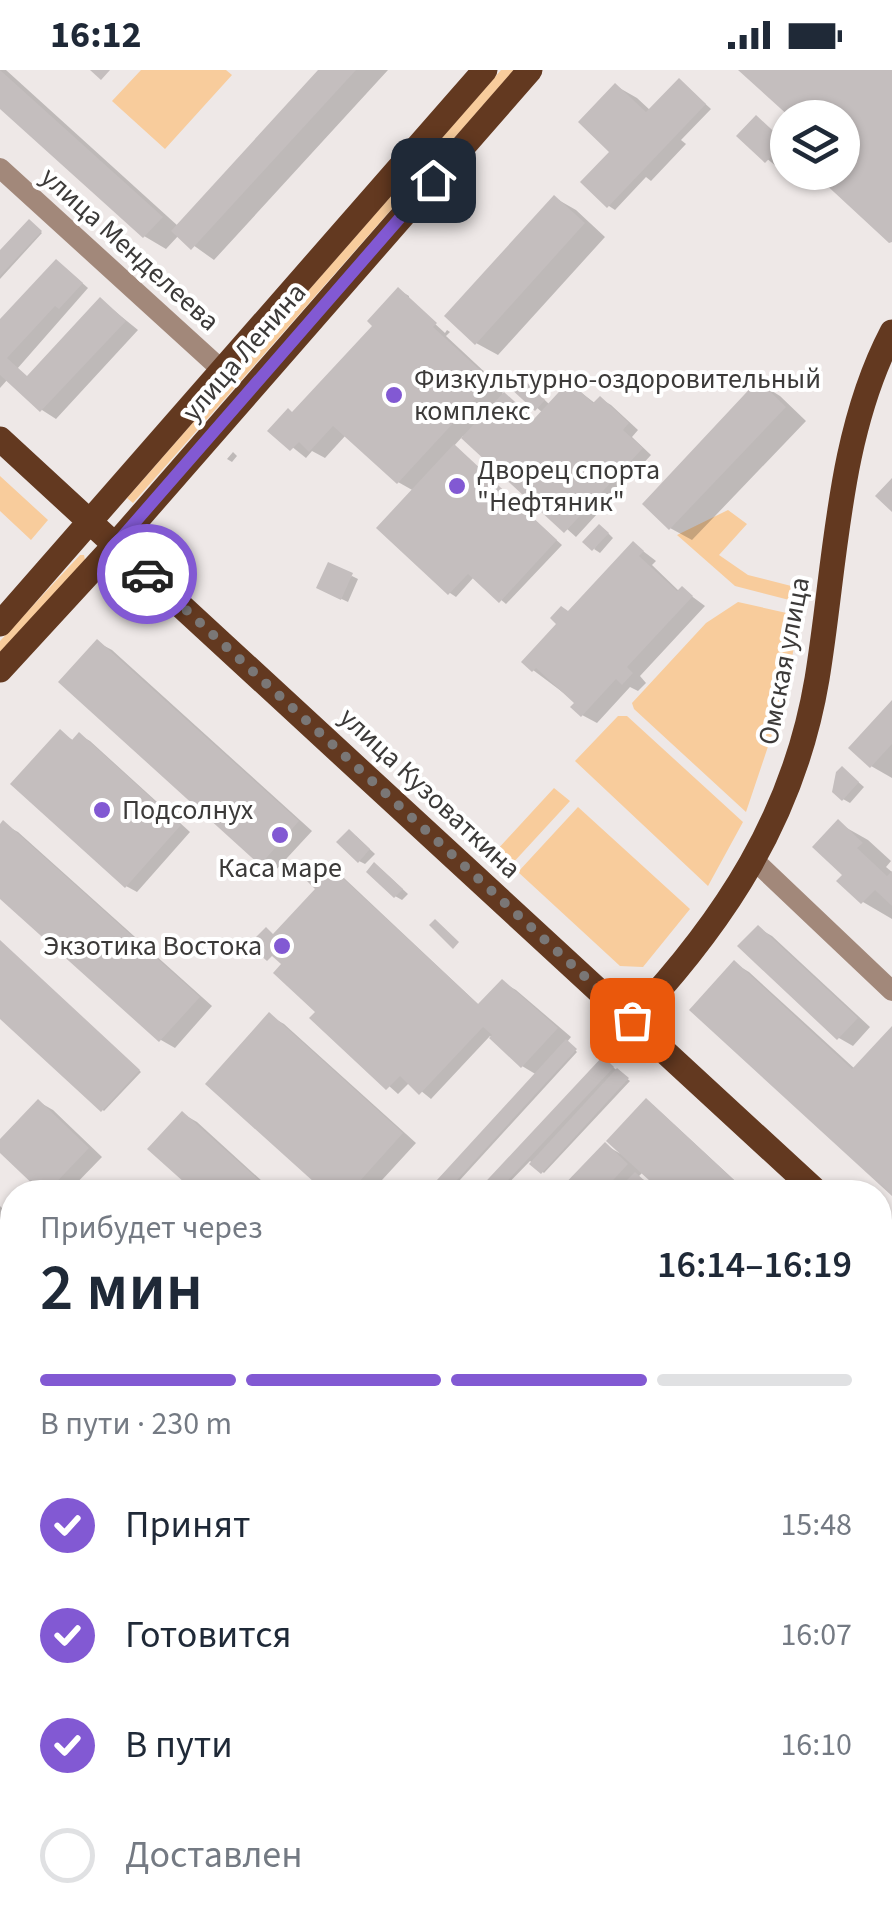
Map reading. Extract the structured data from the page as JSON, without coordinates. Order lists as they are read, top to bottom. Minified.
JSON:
{"streets":{"main road":["улица Ленина","Омская улица","улица Кузоваткина"],"street":["улица Менделеева"]},"crossings":[["улица Менделеева","улица Ленина"],["улица Ленина","улица Кузоваткина"],["Омская улица","улица Кузоваткина"]],"places":["Физкультурно-оздоровительный комплекс","Дворец спорта \"Нефтяник\"","Подсолнух","Каса маре","Экзотика Востока"],"page":{"status":"16:12","heading":["2 мин","Прибудет через","16:14–16:19"],"bar":"В пути · 230 m","list":[["Принят","15:48"],["Готовится","16:07"],["В пути","16:10"],"Доставлен"]}}
